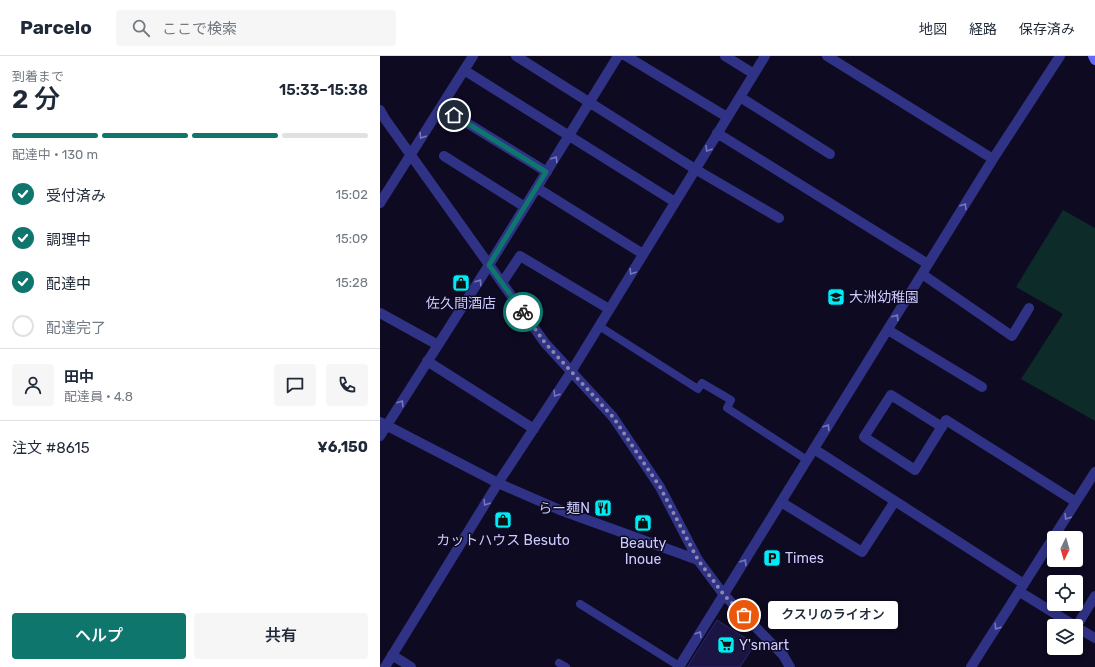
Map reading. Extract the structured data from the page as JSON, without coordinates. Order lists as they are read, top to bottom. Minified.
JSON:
{"places":{"shop":["佐久間酒店","カットハウス Besuto","Beauty Inoue"],"school or university":["大洲幼稚園"],"restaurant":["らー麺N"],"parking":["Times"],"other":["クスリのライオン"],"supermarket":["Y'smart"]},"north":"bottom","page":{"header":"Parcelo","search":"ここで検索","nav":["地図","経路","保存済み"],"heading":["2 分","到着まで","15:33–15:38"],"panel":["田中","配達員 · 4.8","注文 #8615","¥6,150"],"bar":"配達中 · 130 m","list":[["受付済み","15:02"],["調理中","15:09"],["配達中","15:28"],"配達完了"],"bubble":"クスリのライオン","buttons":["ヘルプ","共有"]}}
